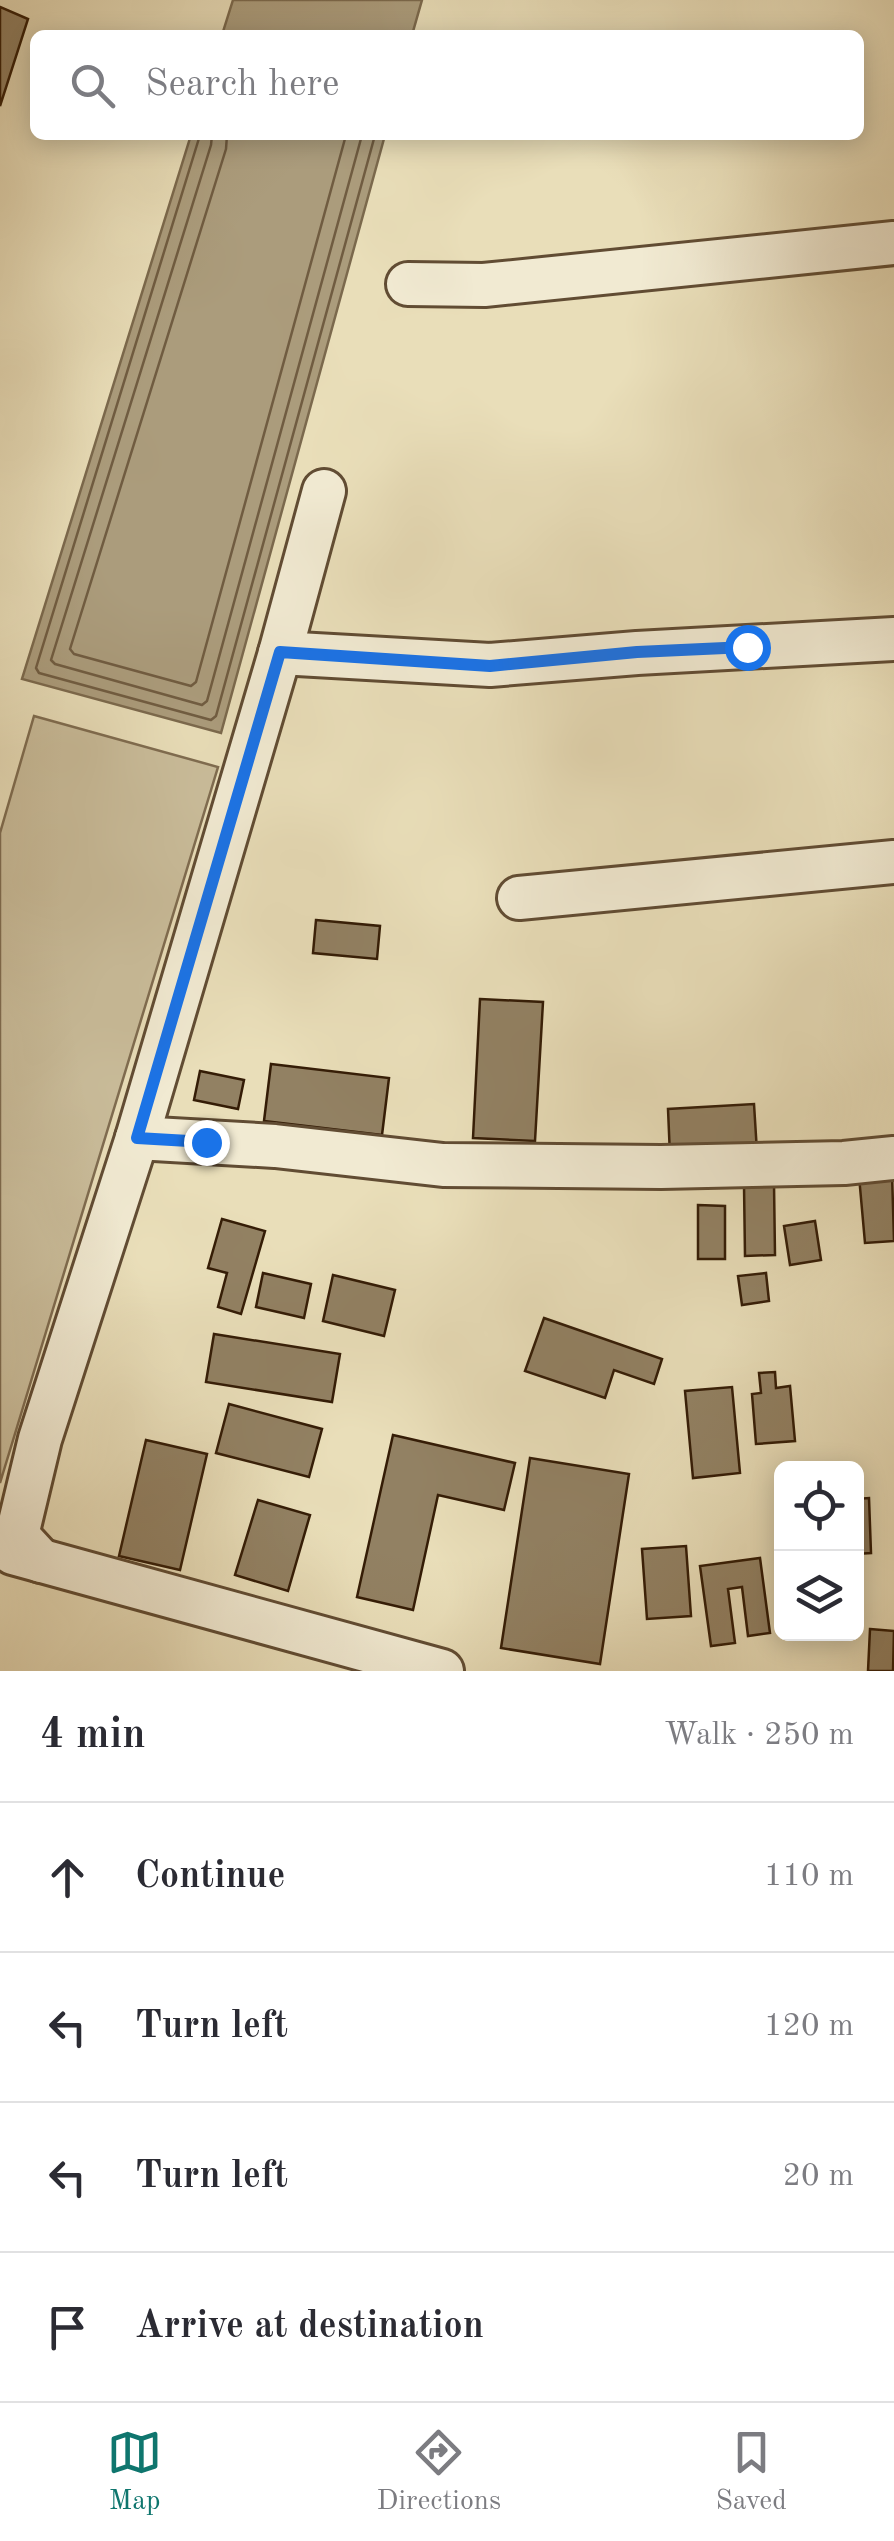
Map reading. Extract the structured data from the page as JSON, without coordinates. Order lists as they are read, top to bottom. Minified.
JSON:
{"page":{"search":"Search here","heading":["4 min","Walk · 250 m"],"list":[["Continue","110 m"],["Turn left","120 m"],["Turn left","20 m"],"Arrive at destination"],"nav":["Map","Directions","Saved"]}}
